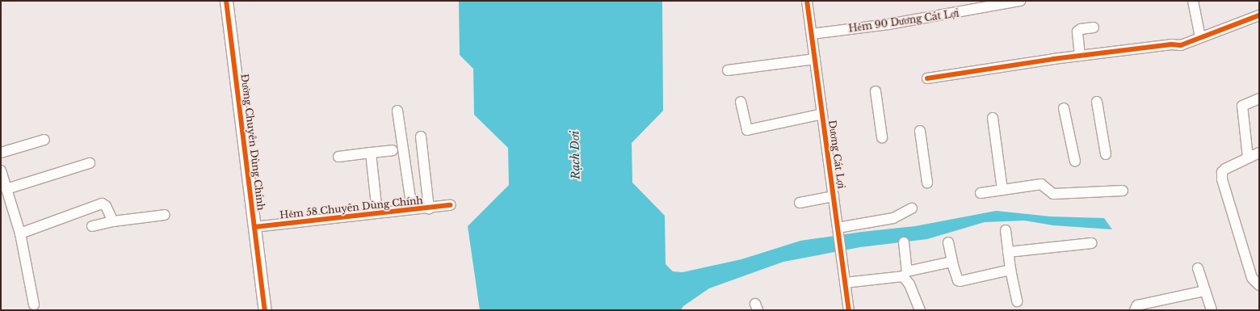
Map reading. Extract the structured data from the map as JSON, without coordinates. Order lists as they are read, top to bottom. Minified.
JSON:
{"streets":{"street":["Hẻm 90 Dương Cát Lợi","Đường Chuyên Dùng Chính","Dương Cát Lợi","Hẻm 58 Chuyên Dùng Chính"]},"crossings":[["Hẻm 90 Dương Cát Lợi","Dương Cát Lợi"],["Đường Chuyên Dùng Chính","Hẻm 58 Chuyên Dùng Chính"]],"water":["Rạch Dơi"]}
